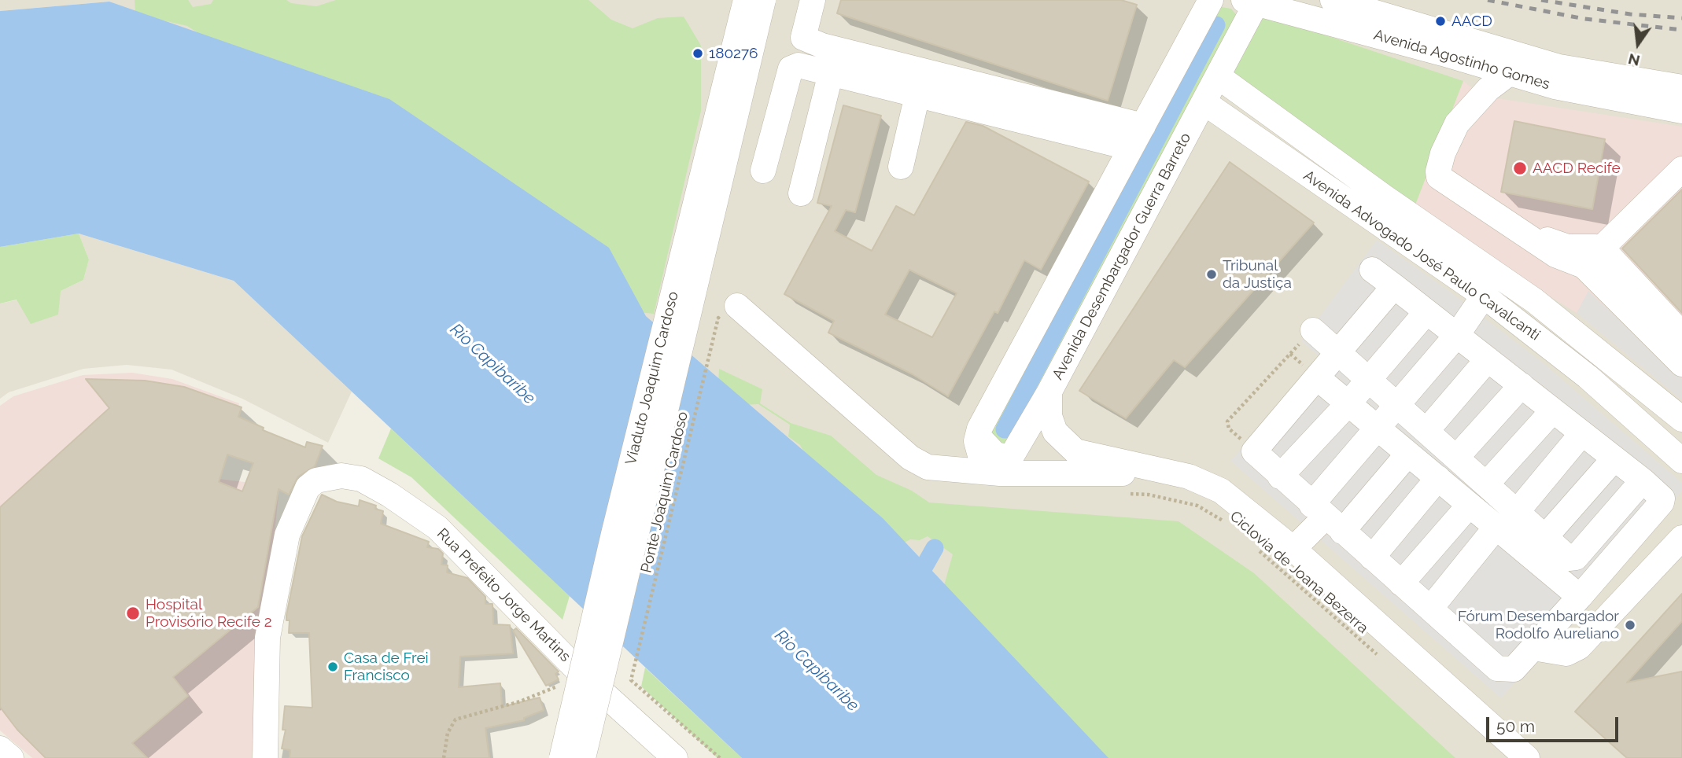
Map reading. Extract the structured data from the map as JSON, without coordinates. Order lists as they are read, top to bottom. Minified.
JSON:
{"streets":{"street":["Avenida Agostinho Gomes","Avenida Advogado José Paulo Cavalcanti","Avenida Desembargador Guerra Barreto","Viaduto Joaquim Cardoso","Rua Prefeito Jorge Martins"],"path":["Ponte Joaquim Cardoso","Ciclovia de Joana Bezerra"]},"crossings":[["Avenida Agostinho Gomes","Avenida Desembargador Guerra Barreto"],["Avenida Advogado José Paulo Cavalcanti","Avenida Desembargador Guerra Barreto"],["Avenida Desembargador Guerra Barreto","Ponte Joaquim Cardoso"]],"water":["Rio Capibaribe"],"places":["AACD","180276","AACD Recife","Tribunal da Justiça","Hospital Provisório Recife 2","Fórum Desembargador Rodolfo Aureliano","Casa de Frei Francisco"],"scale_bar":"50 m","north":"bottom"}
